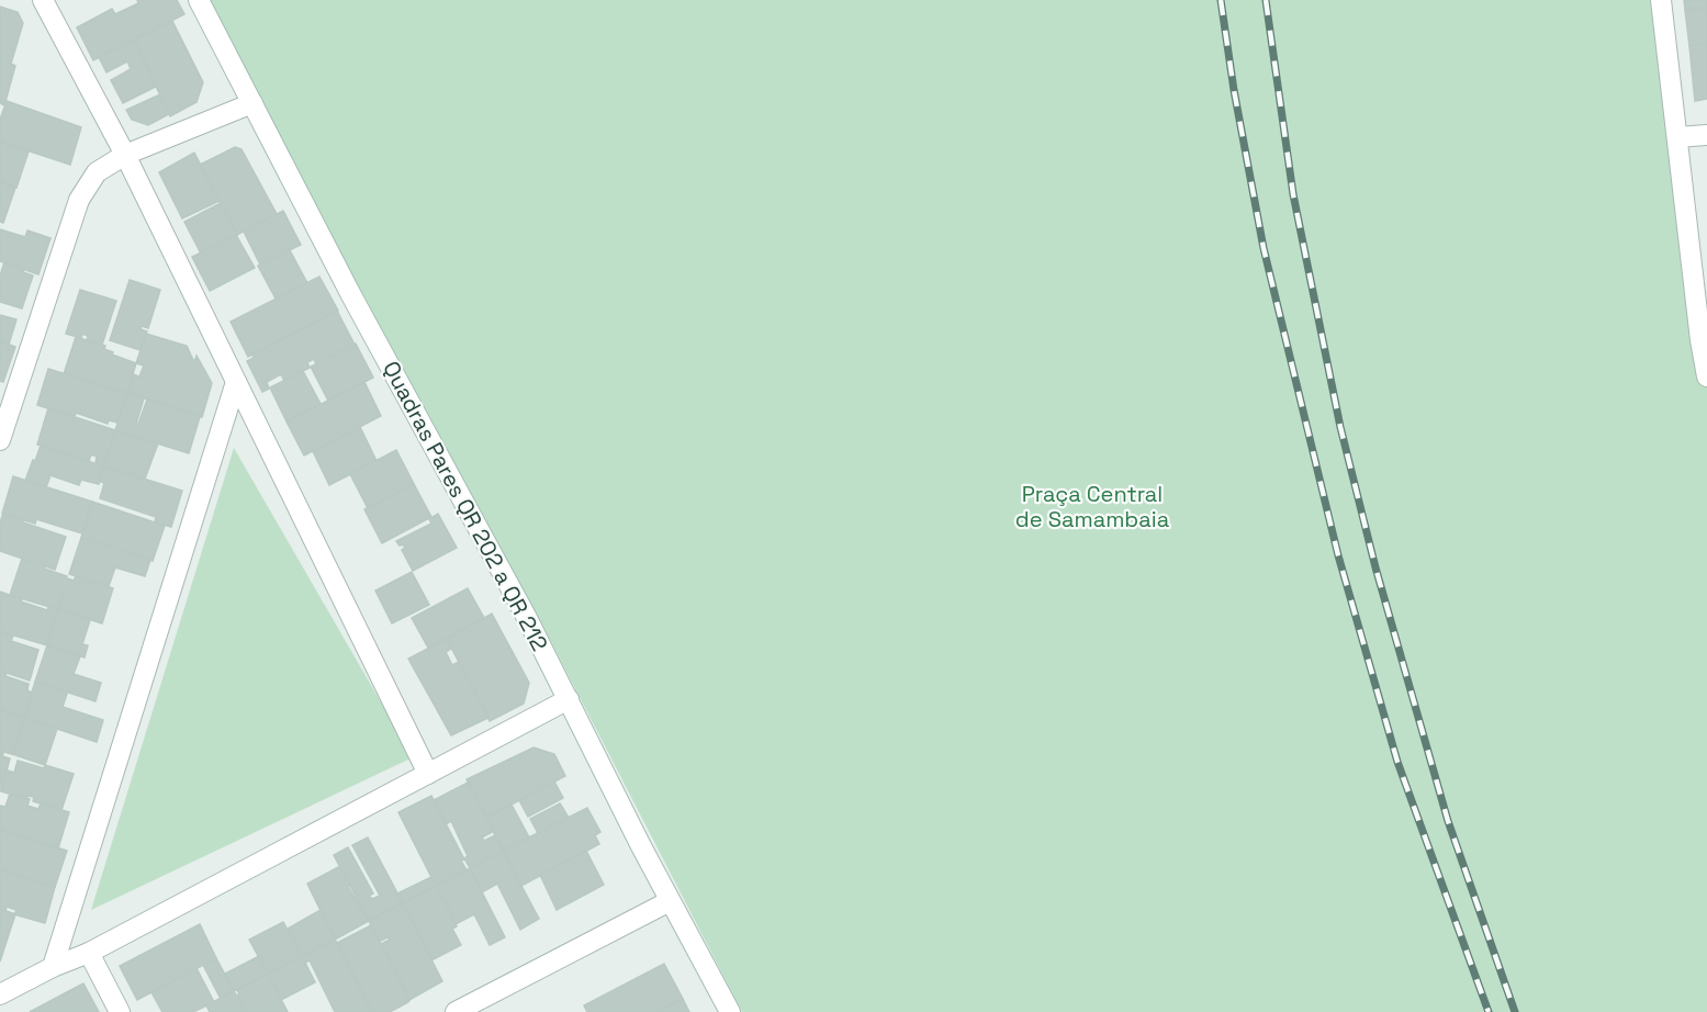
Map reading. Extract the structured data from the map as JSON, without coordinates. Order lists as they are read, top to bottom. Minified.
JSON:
{"streets":{"street":["Quadras Pares QR 202 a QR 212"]},"parks":["Praça Central de Samambaia"]}
